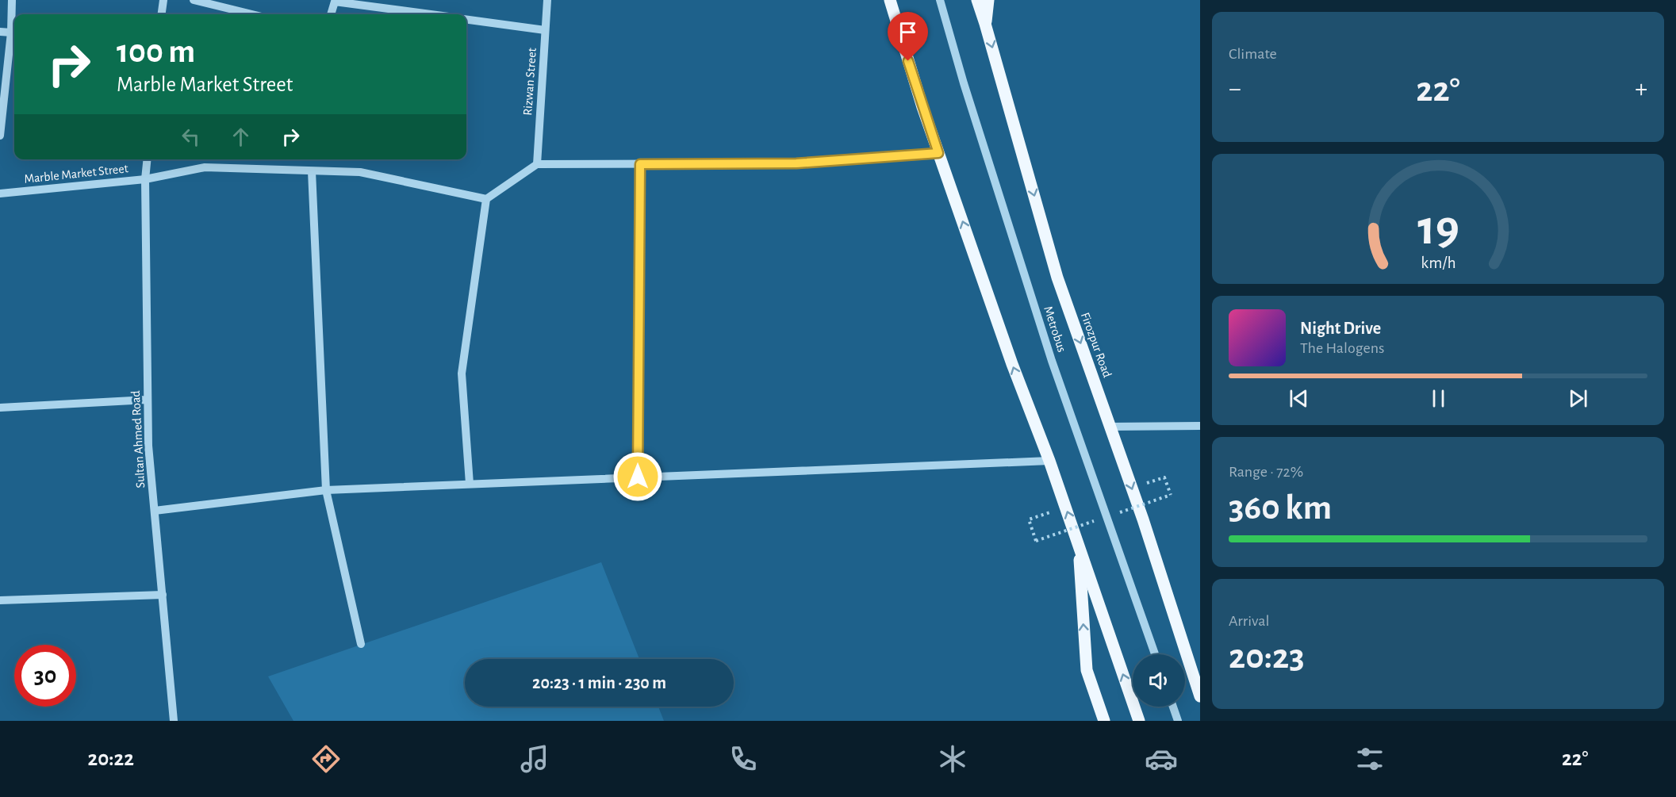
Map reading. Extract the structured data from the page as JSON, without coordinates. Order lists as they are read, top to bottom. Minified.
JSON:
{"streets":{"main road":["Firozpur Road"],"street":["Rizwan Street","Marble Market Street","Metrobus","Sultan Ahmed Road"]},"crossings":[["Marble Market Street","Sultan Ahmed Road"]],"page":{"tile":["Climate",["Range · 72%","360 km"],["Arrival","20:23"]],"turn":["100 m","Marble Market Street"],"heat":["−","22°","+"],"song":["Night Drive","The Halogens"],"limit":"30","trip":"20:23 · 1 min · 230 m","tabs":["20:22","22°"],"gauge":["19","km/h"]}}
